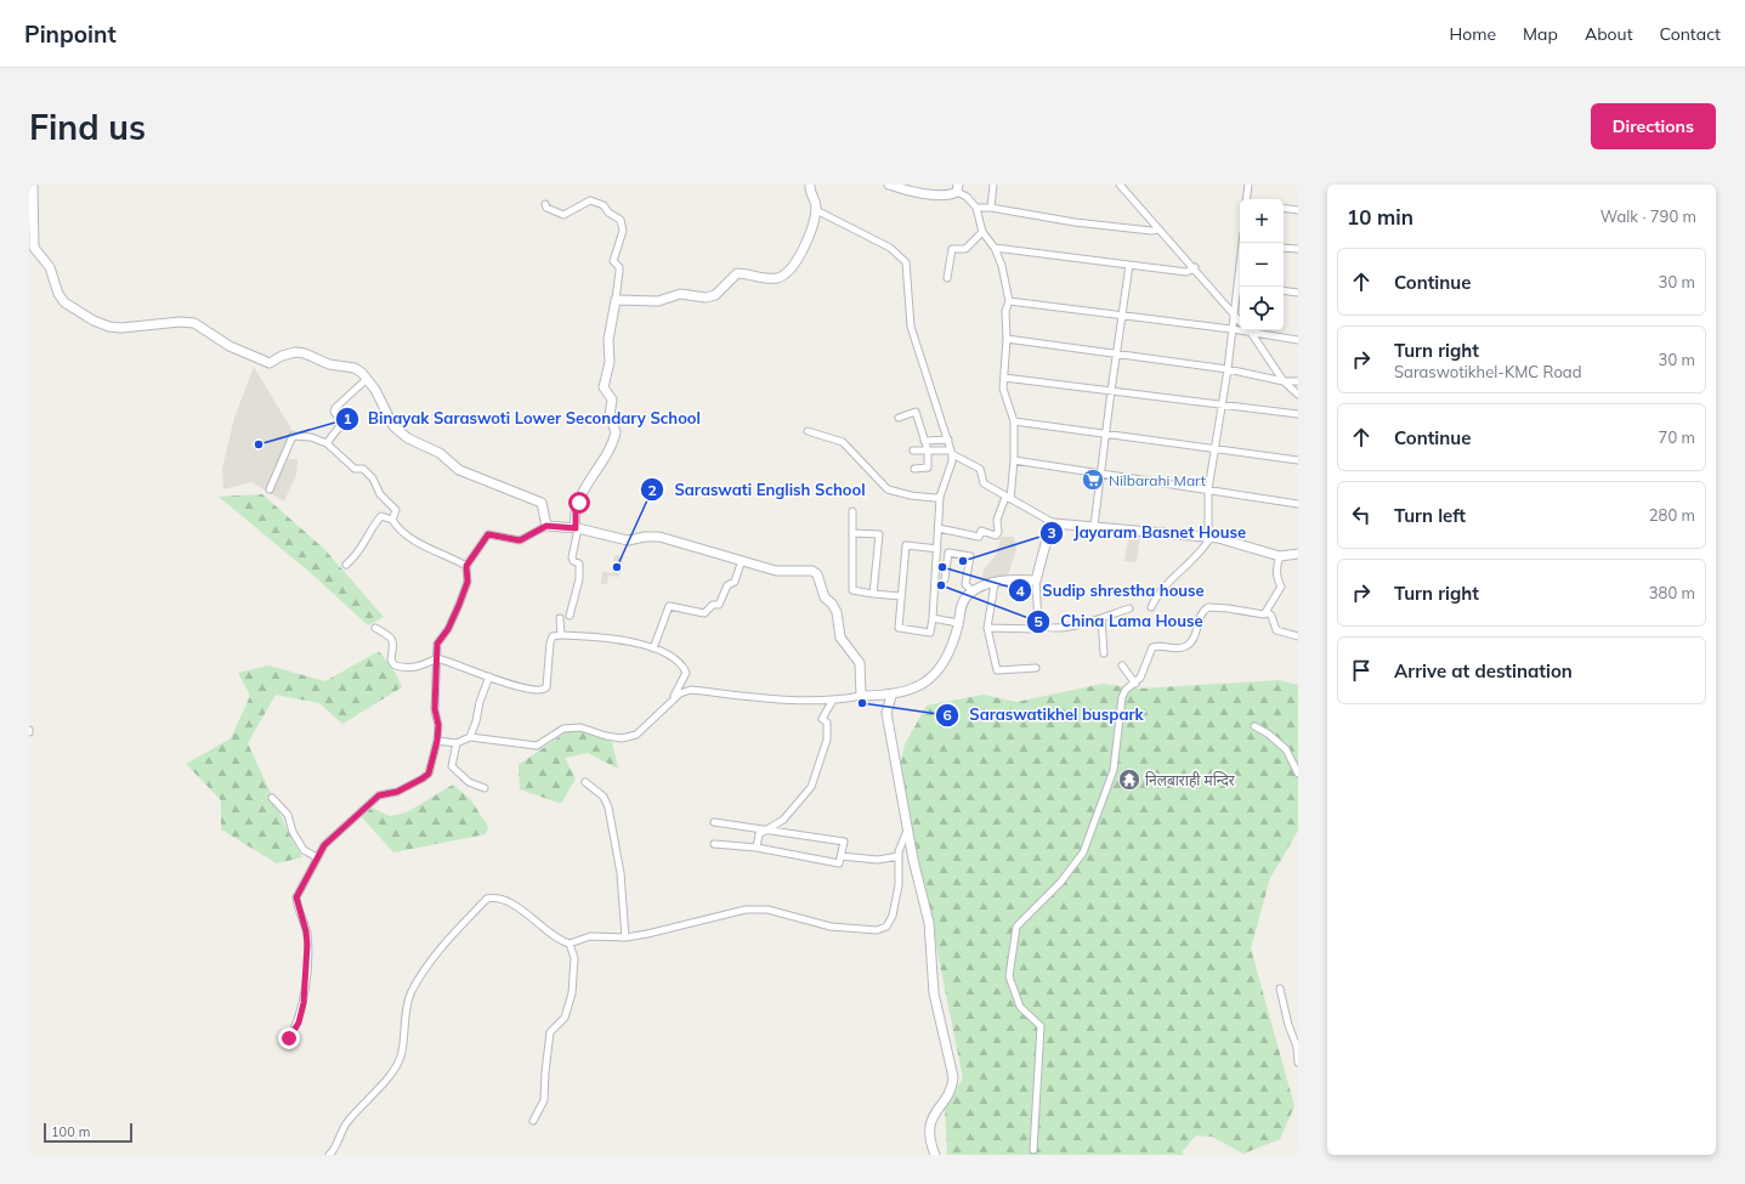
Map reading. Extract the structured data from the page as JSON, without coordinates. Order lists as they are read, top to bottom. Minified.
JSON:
{"places":{"other":["Binayak Saraswoti Lower Secondary School","Jayaram Basnet House","Saraswati English School","Sudip shrestha house","China Lama House","Saraswatikhel buspark"],"supermarket":["Nilbarahi Mart"],"temple":["निलबाराही मन्दिर"]},"scale_bar":"100 m","page":{"header":"Pinpoint","nav":["Home","Map","About","Contact"],"buttons":"Directions","title":"Find us","heading":["10 min","Walk · 790 m"],"map_buttons":["+","−"],"list":[["Continue","30 m"],["Turn right","Saraswotikhel-KMC Road","30 m"],["Continue","70 m"],["Turn left","280 m"],["Turn right","380 m"],"Arrive at destination"],"scale":"100 m"}}
